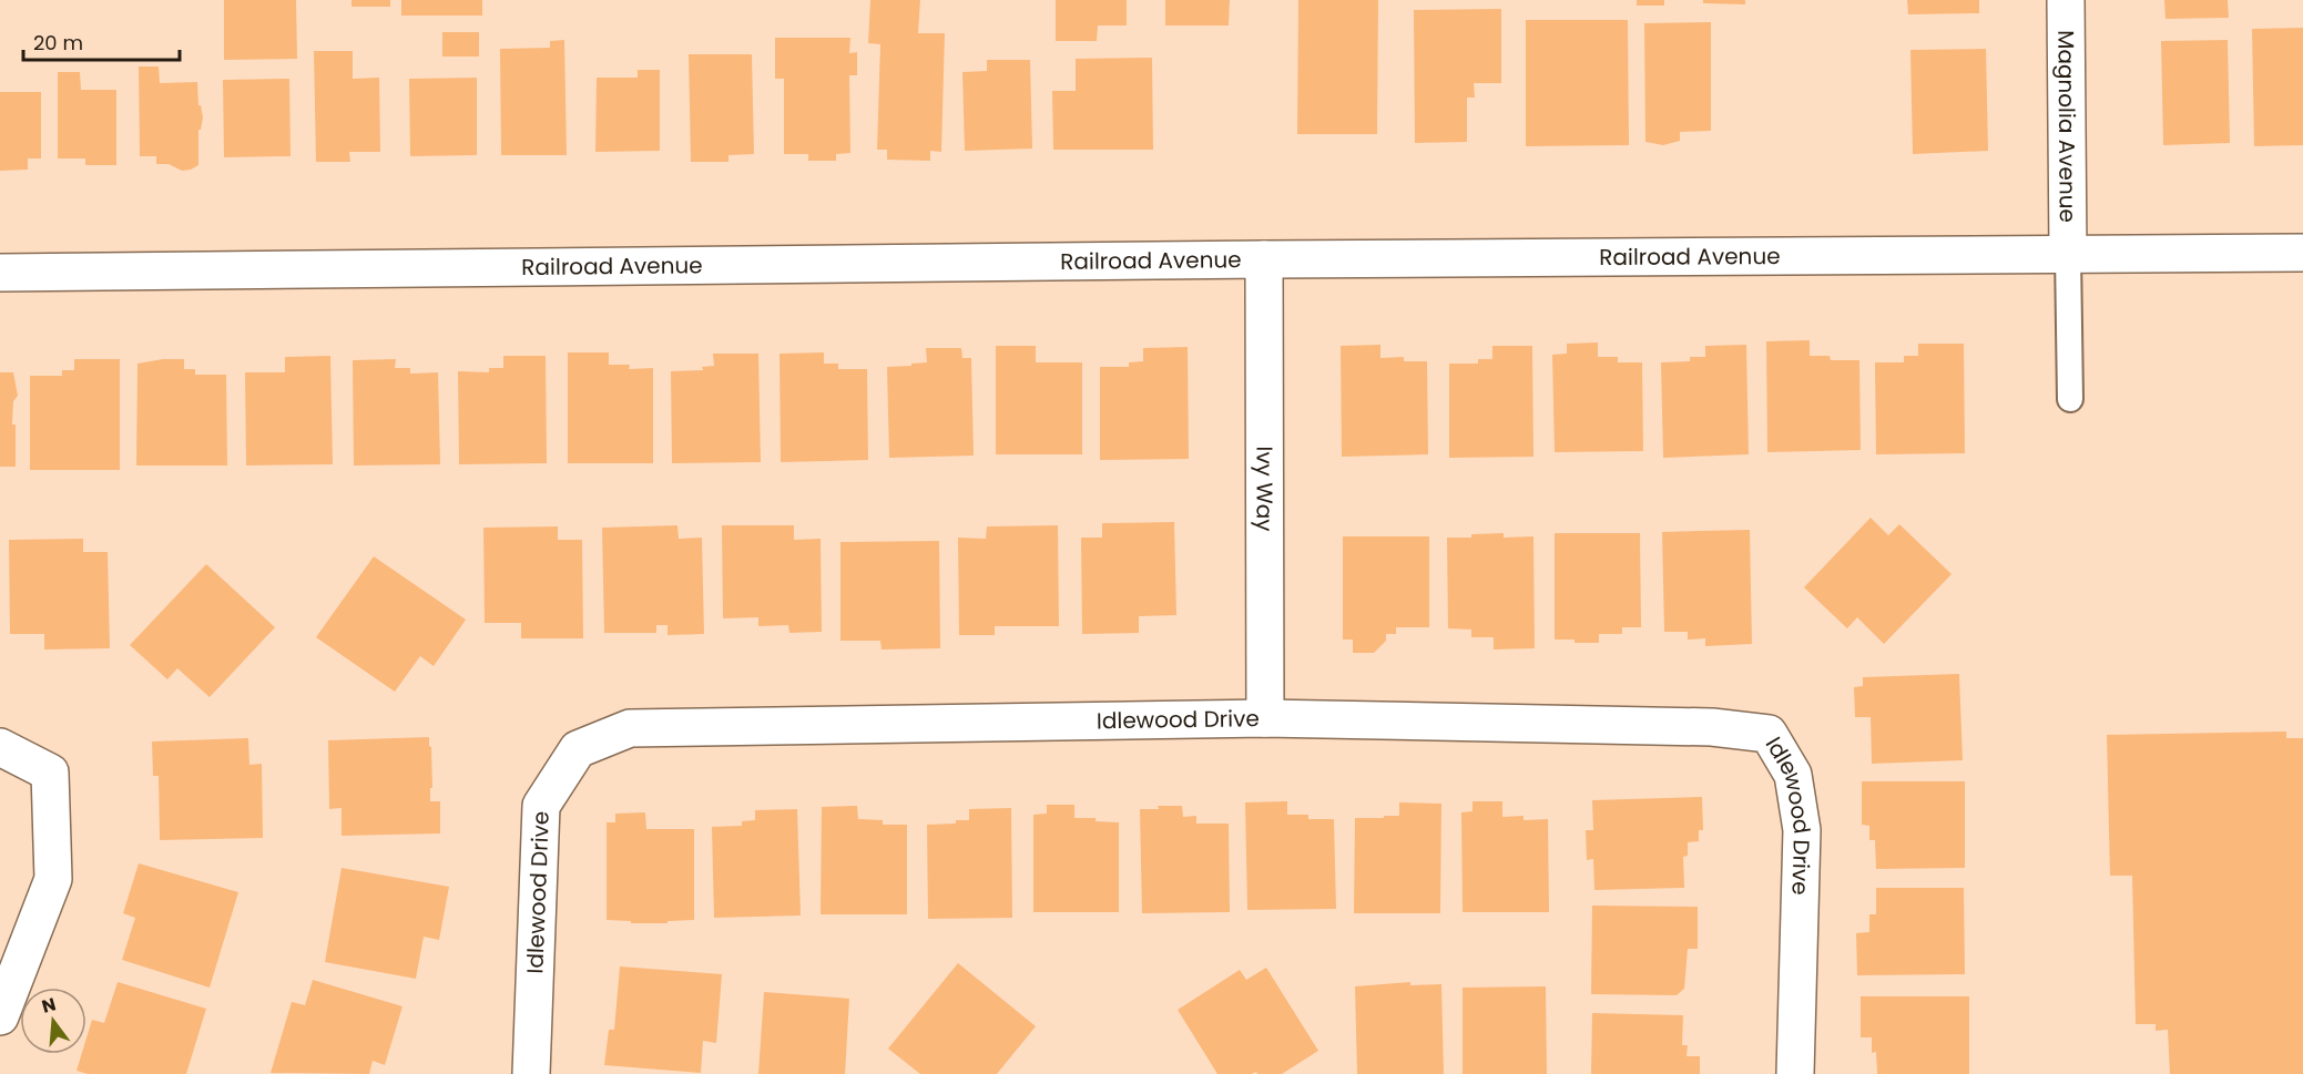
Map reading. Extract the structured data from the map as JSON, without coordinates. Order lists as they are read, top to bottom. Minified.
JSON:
{"streets":{"street":["Magnolia Avenue","Railroad Avenue","Ivy Way","Idlewood Drive"]},"crossings":[["Magnolia Avenue","Railroad Avenue"],["Railroad Avenue","Ivy Way"],["Ivy Way","Idlewood Drive"]],"scale_bar":"20 m","north":"top"}
